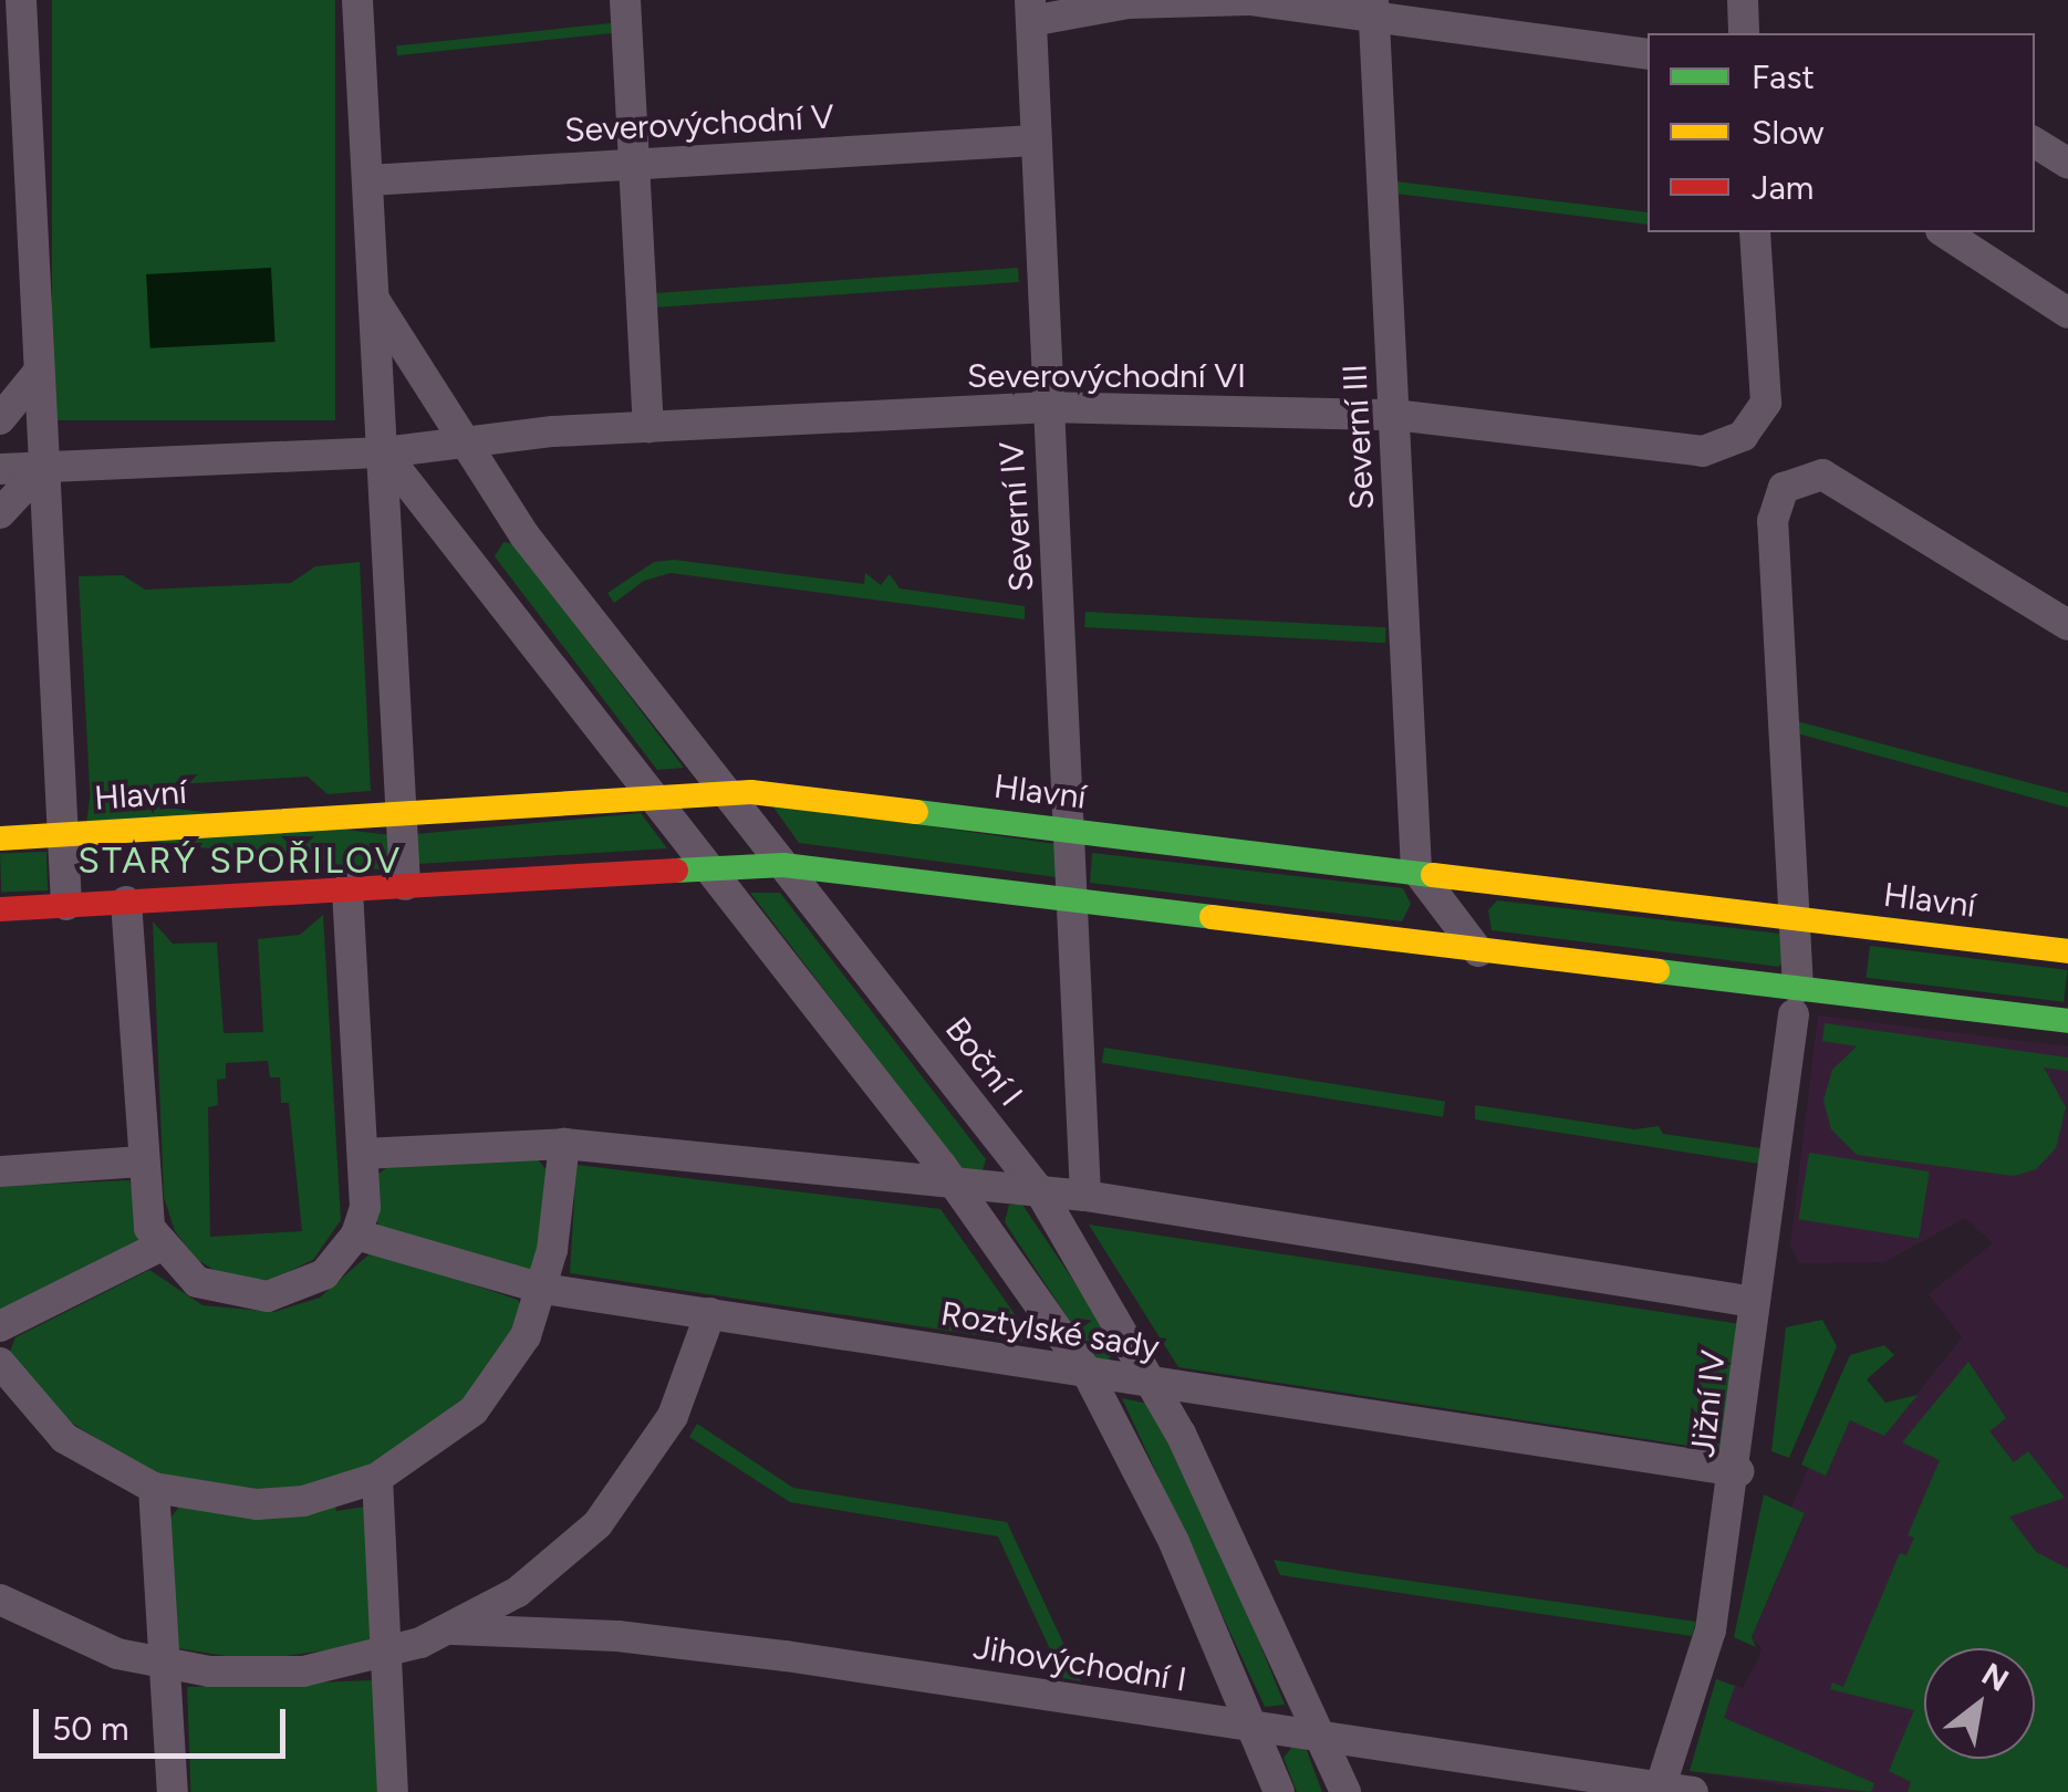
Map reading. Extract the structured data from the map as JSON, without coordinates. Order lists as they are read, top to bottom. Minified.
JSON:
{"streets":{"street":["Severovýchodní V","Severovýchodní VI","Severní III","Severní IV","Hlavní","Boční I","Roztylské sady","Jižní IV","Jihovýchodní I"]},"crossings":[["Severovýchodní V","Severní IV"],["Severovýchodní VI","Severní III"],["Severovýchodní VI","Severní IV"],["Severovýchodní VI","Boční I"],["Severní III","Hlavní"],["Severní IV","Hlavní"],["Hlavní","Boční I"],["Hlavní","Jižní IV"],["Boční I","Roztylské sady"],["Boční I","Jihovýchodní I"],["Roztylské sady","Jižní IV"],["Jižní IV","Jihovýchodní I"]],"districts":["STARÝ SPOŘILOV"],"legend":["Fast","Slow","Jam"],"scale_bar":"50 m","north":"top right"}
